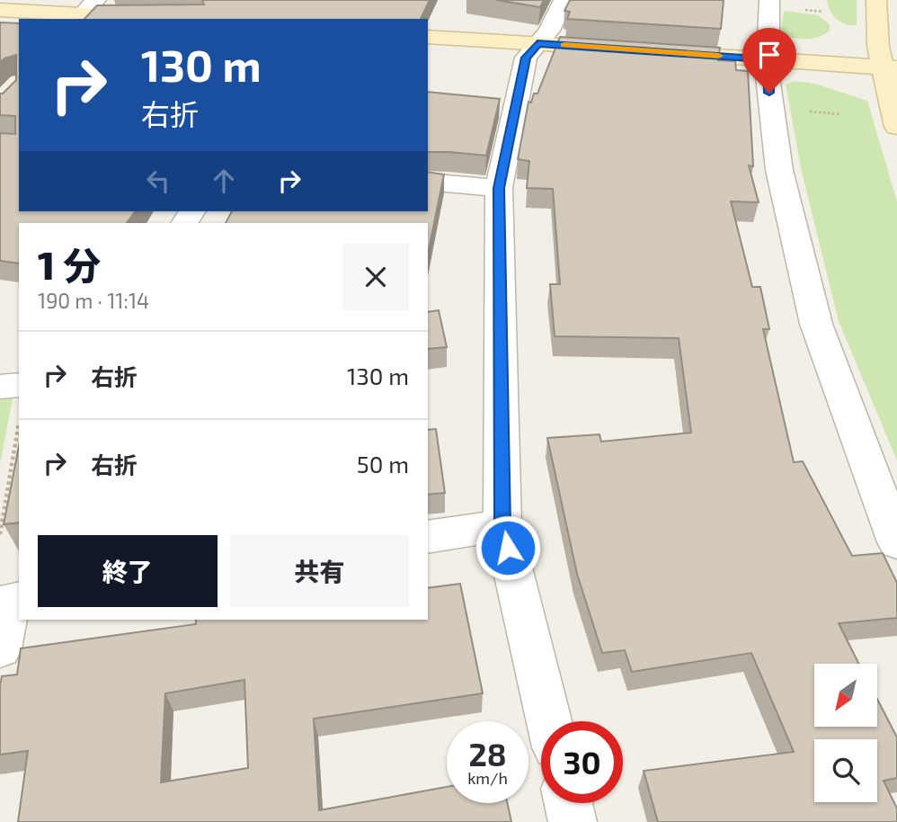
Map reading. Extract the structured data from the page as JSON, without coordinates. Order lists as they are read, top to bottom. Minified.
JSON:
{"north":"bottom left","page":{"turn":["130 m","右折"],"heading":["1 分","190 m · 11:14"],"list":[{"name":"右折","value":"130 m"},{"name":"右折","value":"50 m"}],"buttons":["終了","共有"],"speed":"28 km/h","limit":"30"}}
